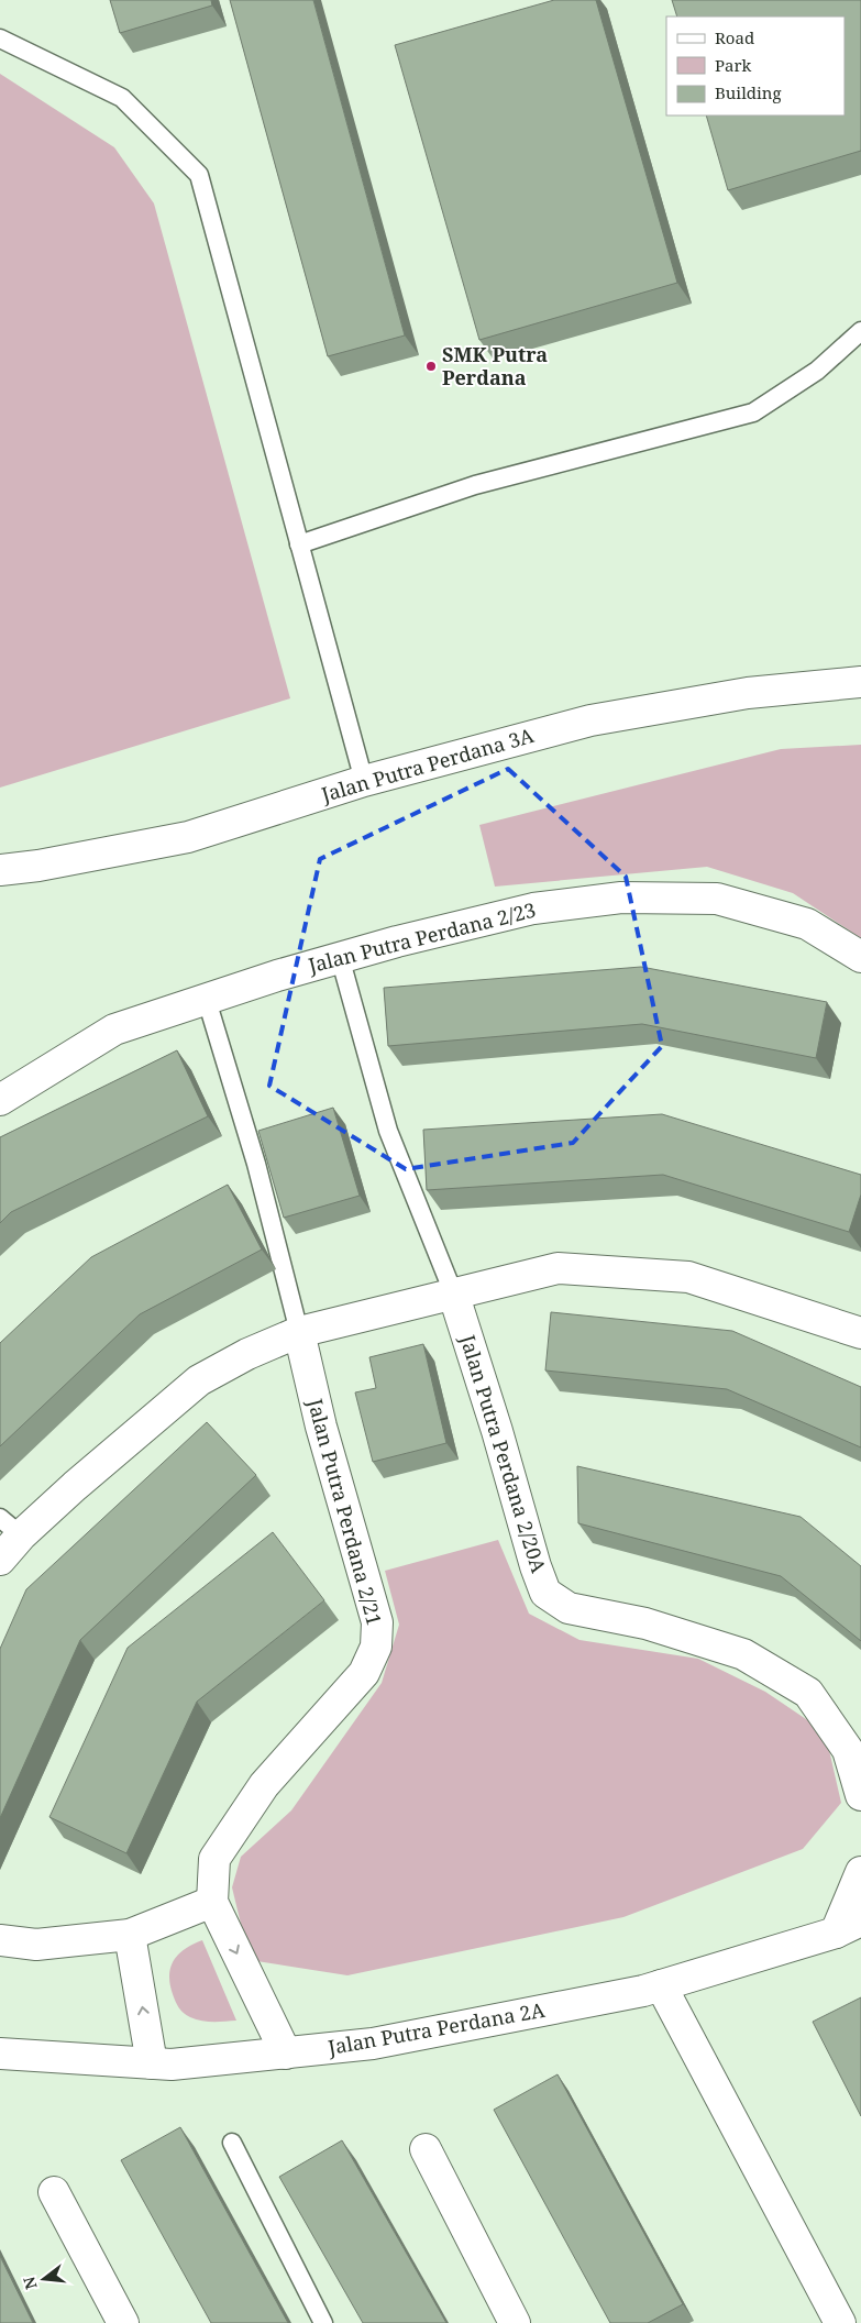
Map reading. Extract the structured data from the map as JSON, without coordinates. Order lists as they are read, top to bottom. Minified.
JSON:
{"streets":{"street":["Jalan Putra Perdana 3A","Jalan Putra Perdana 2/23","Jalan Putra Perdana 2/20A","Jalan Putra Perdana 2/21","Jalan Putra Perdana 2A"]},"places":["SMK Putra Perdana"],"legend":["Road","Park","Building"],"north":"left"}
